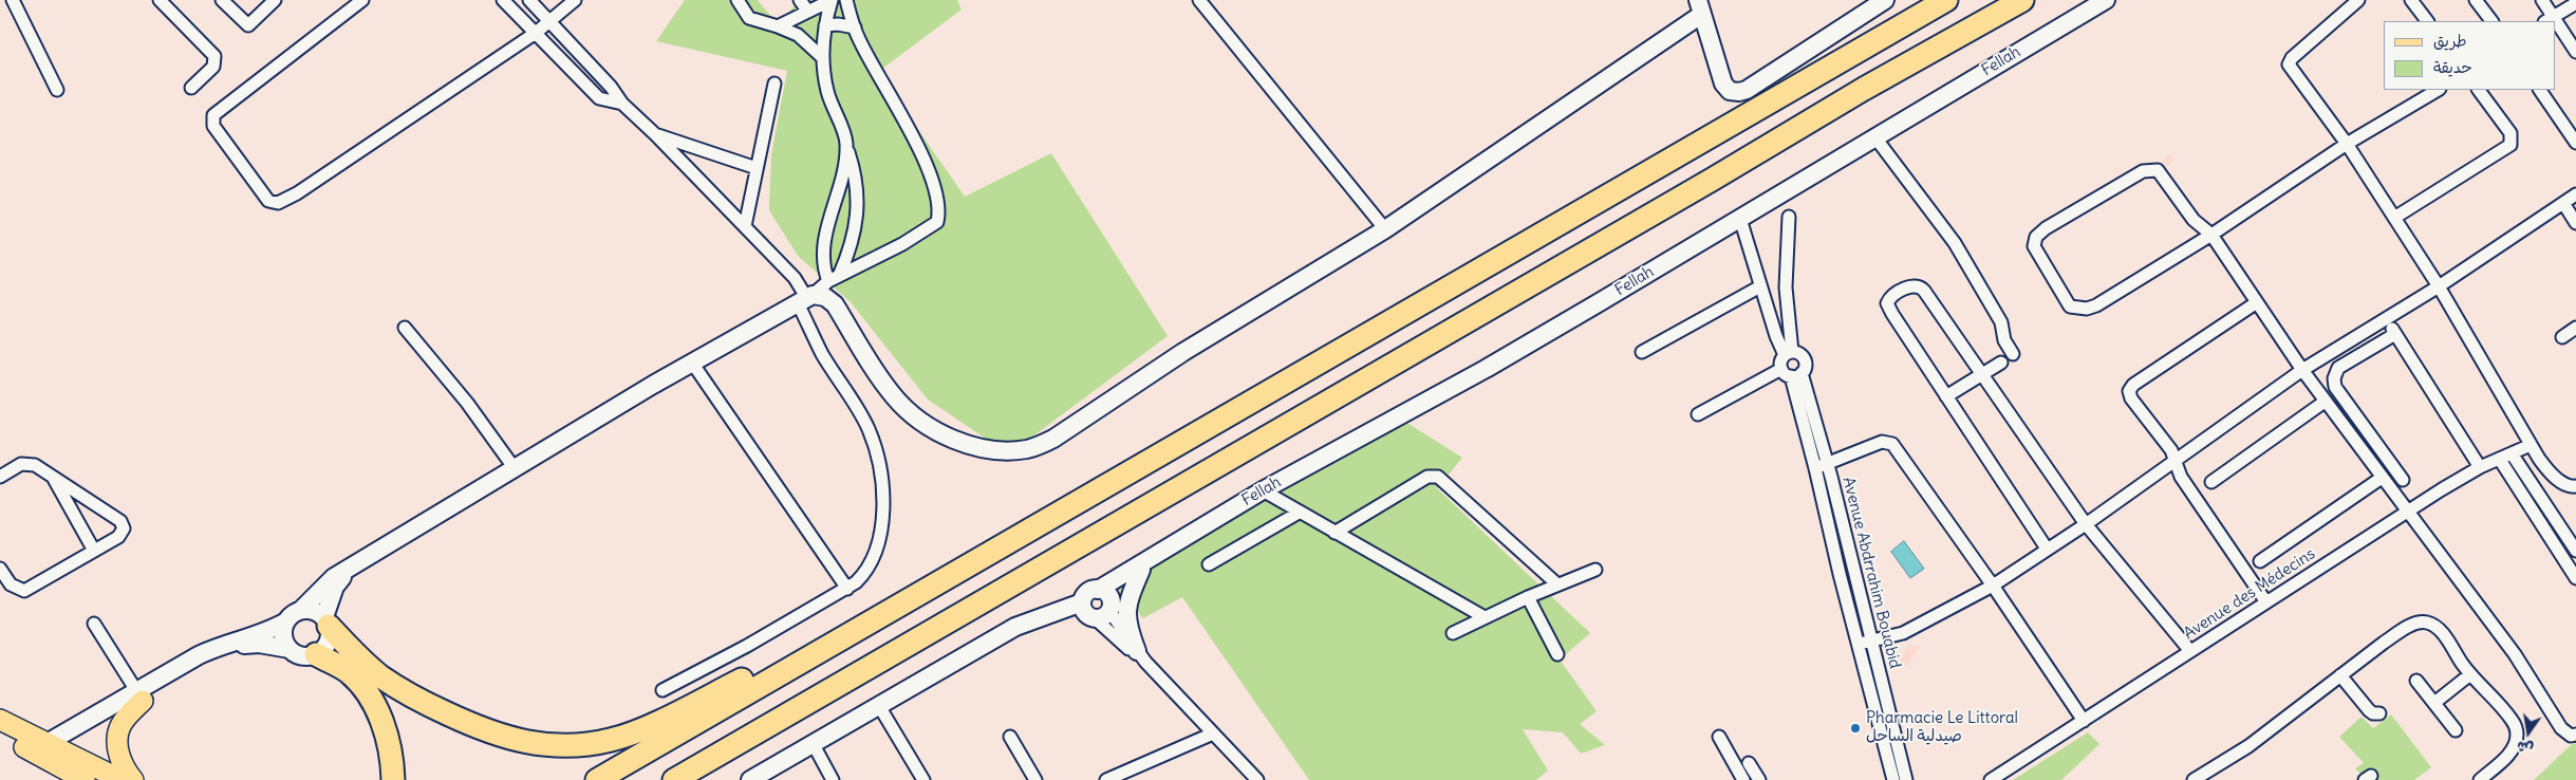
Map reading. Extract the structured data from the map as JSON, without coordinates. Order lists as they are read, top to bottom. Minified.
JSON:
{"streets":{"street":["Fellah","Avenue Abdrrahim Bouabid","Avenue des Médecins"]},"places":["Pharmacie Le Littoral صيدلية الساحل"],"legend":["طريق","حديقة"],"north":"bottom"}
